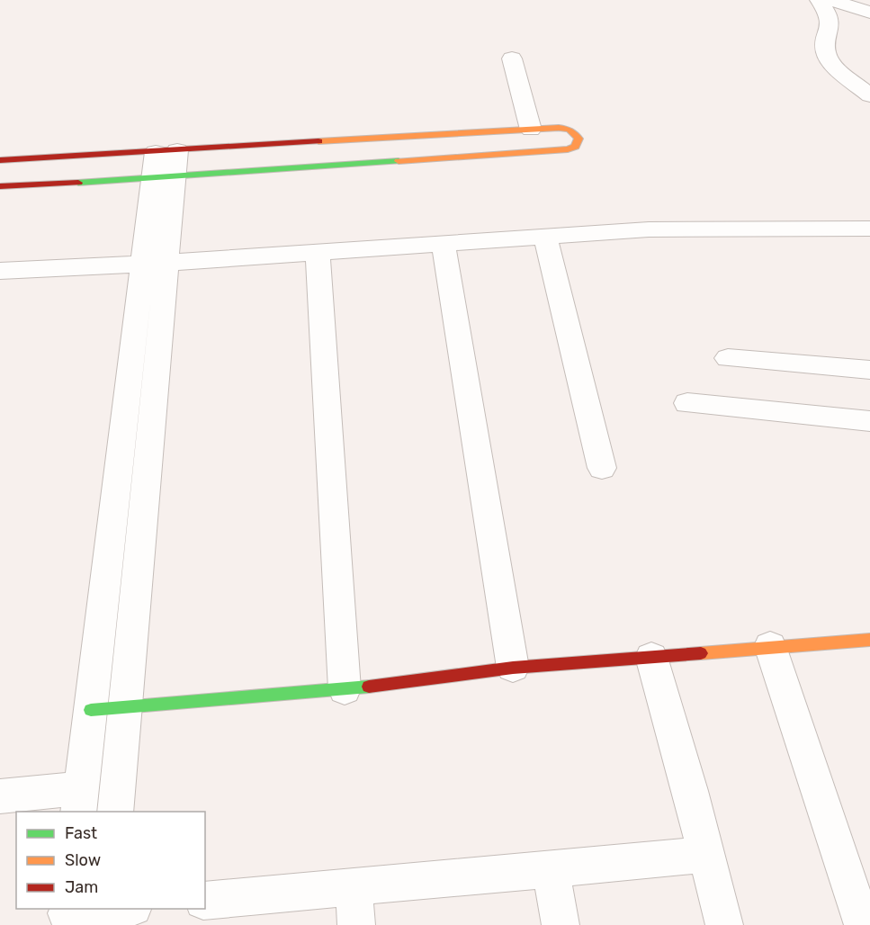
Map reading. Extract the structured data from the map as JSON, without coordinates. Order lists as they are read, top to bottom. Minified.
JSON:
{"legend":["Fast","Slow","Jam"]}
